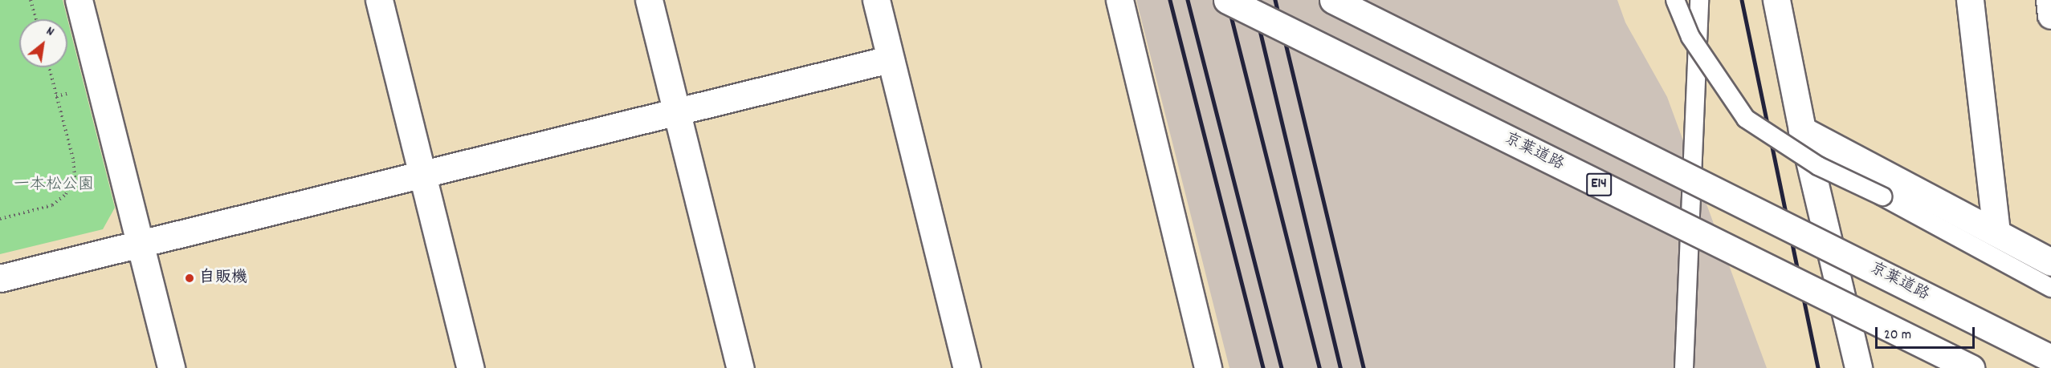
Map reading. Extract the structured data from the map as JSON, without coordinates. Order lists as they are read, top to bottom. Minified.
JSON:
{"streets":{"main road":["京葉道路","E14"]},"parks":["一本松公園"],"places":["自販機"],"scale_bar":"20 m","north":"top right"}
